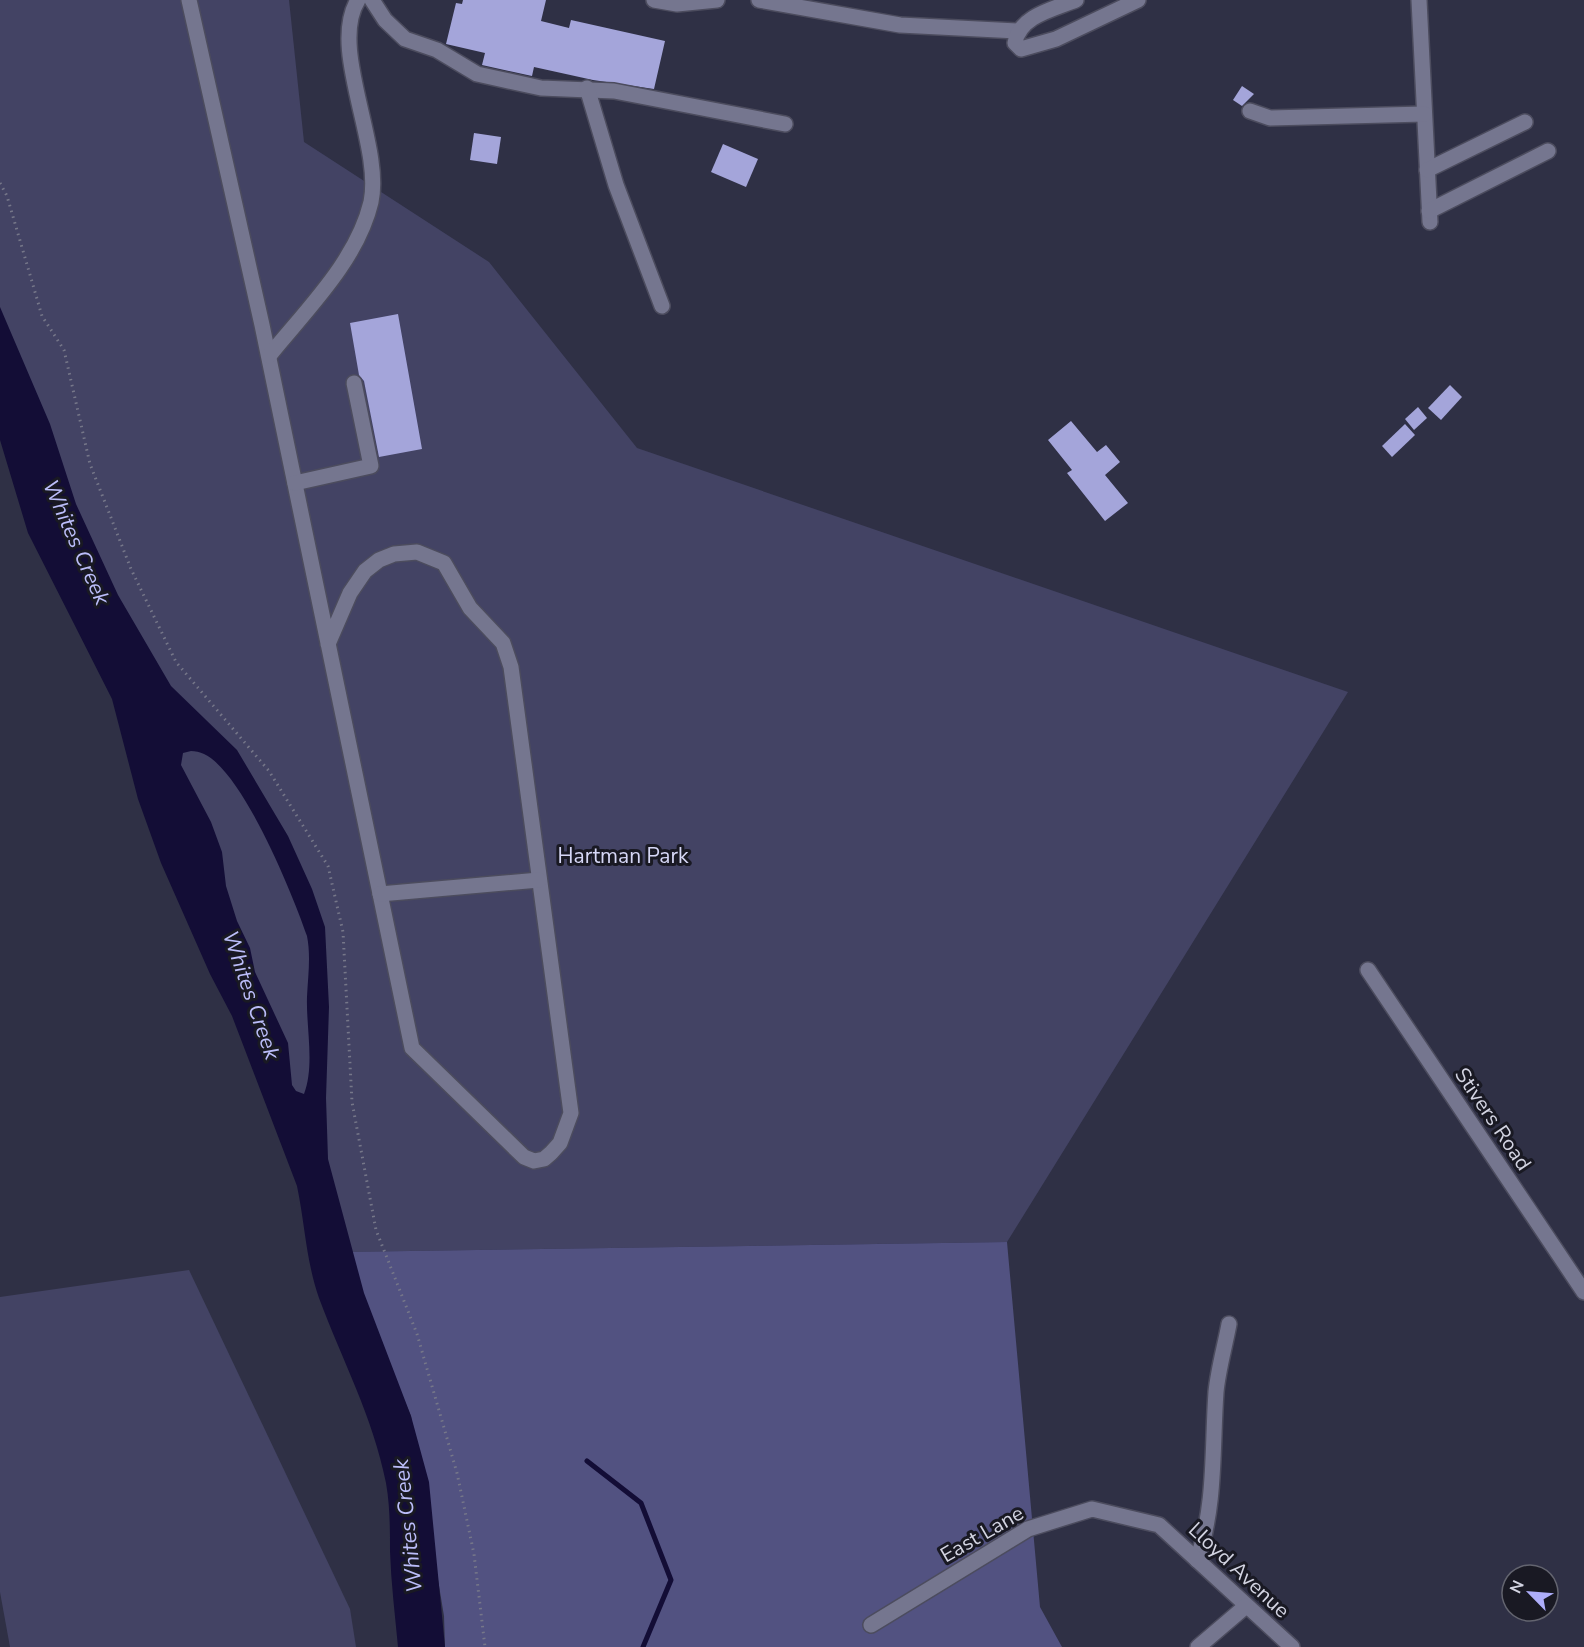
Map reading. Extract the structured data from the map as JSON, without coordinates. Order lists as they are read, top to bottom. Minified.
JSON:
{"streets":{"street":["Stivers Road","East Lane","Lloyd Avenue"]},"crossings":[["East Lane","Lloyd Avenue"]],"water":["Whites Creek"],"parks":["Hartman Park"],"north":"top left"}
